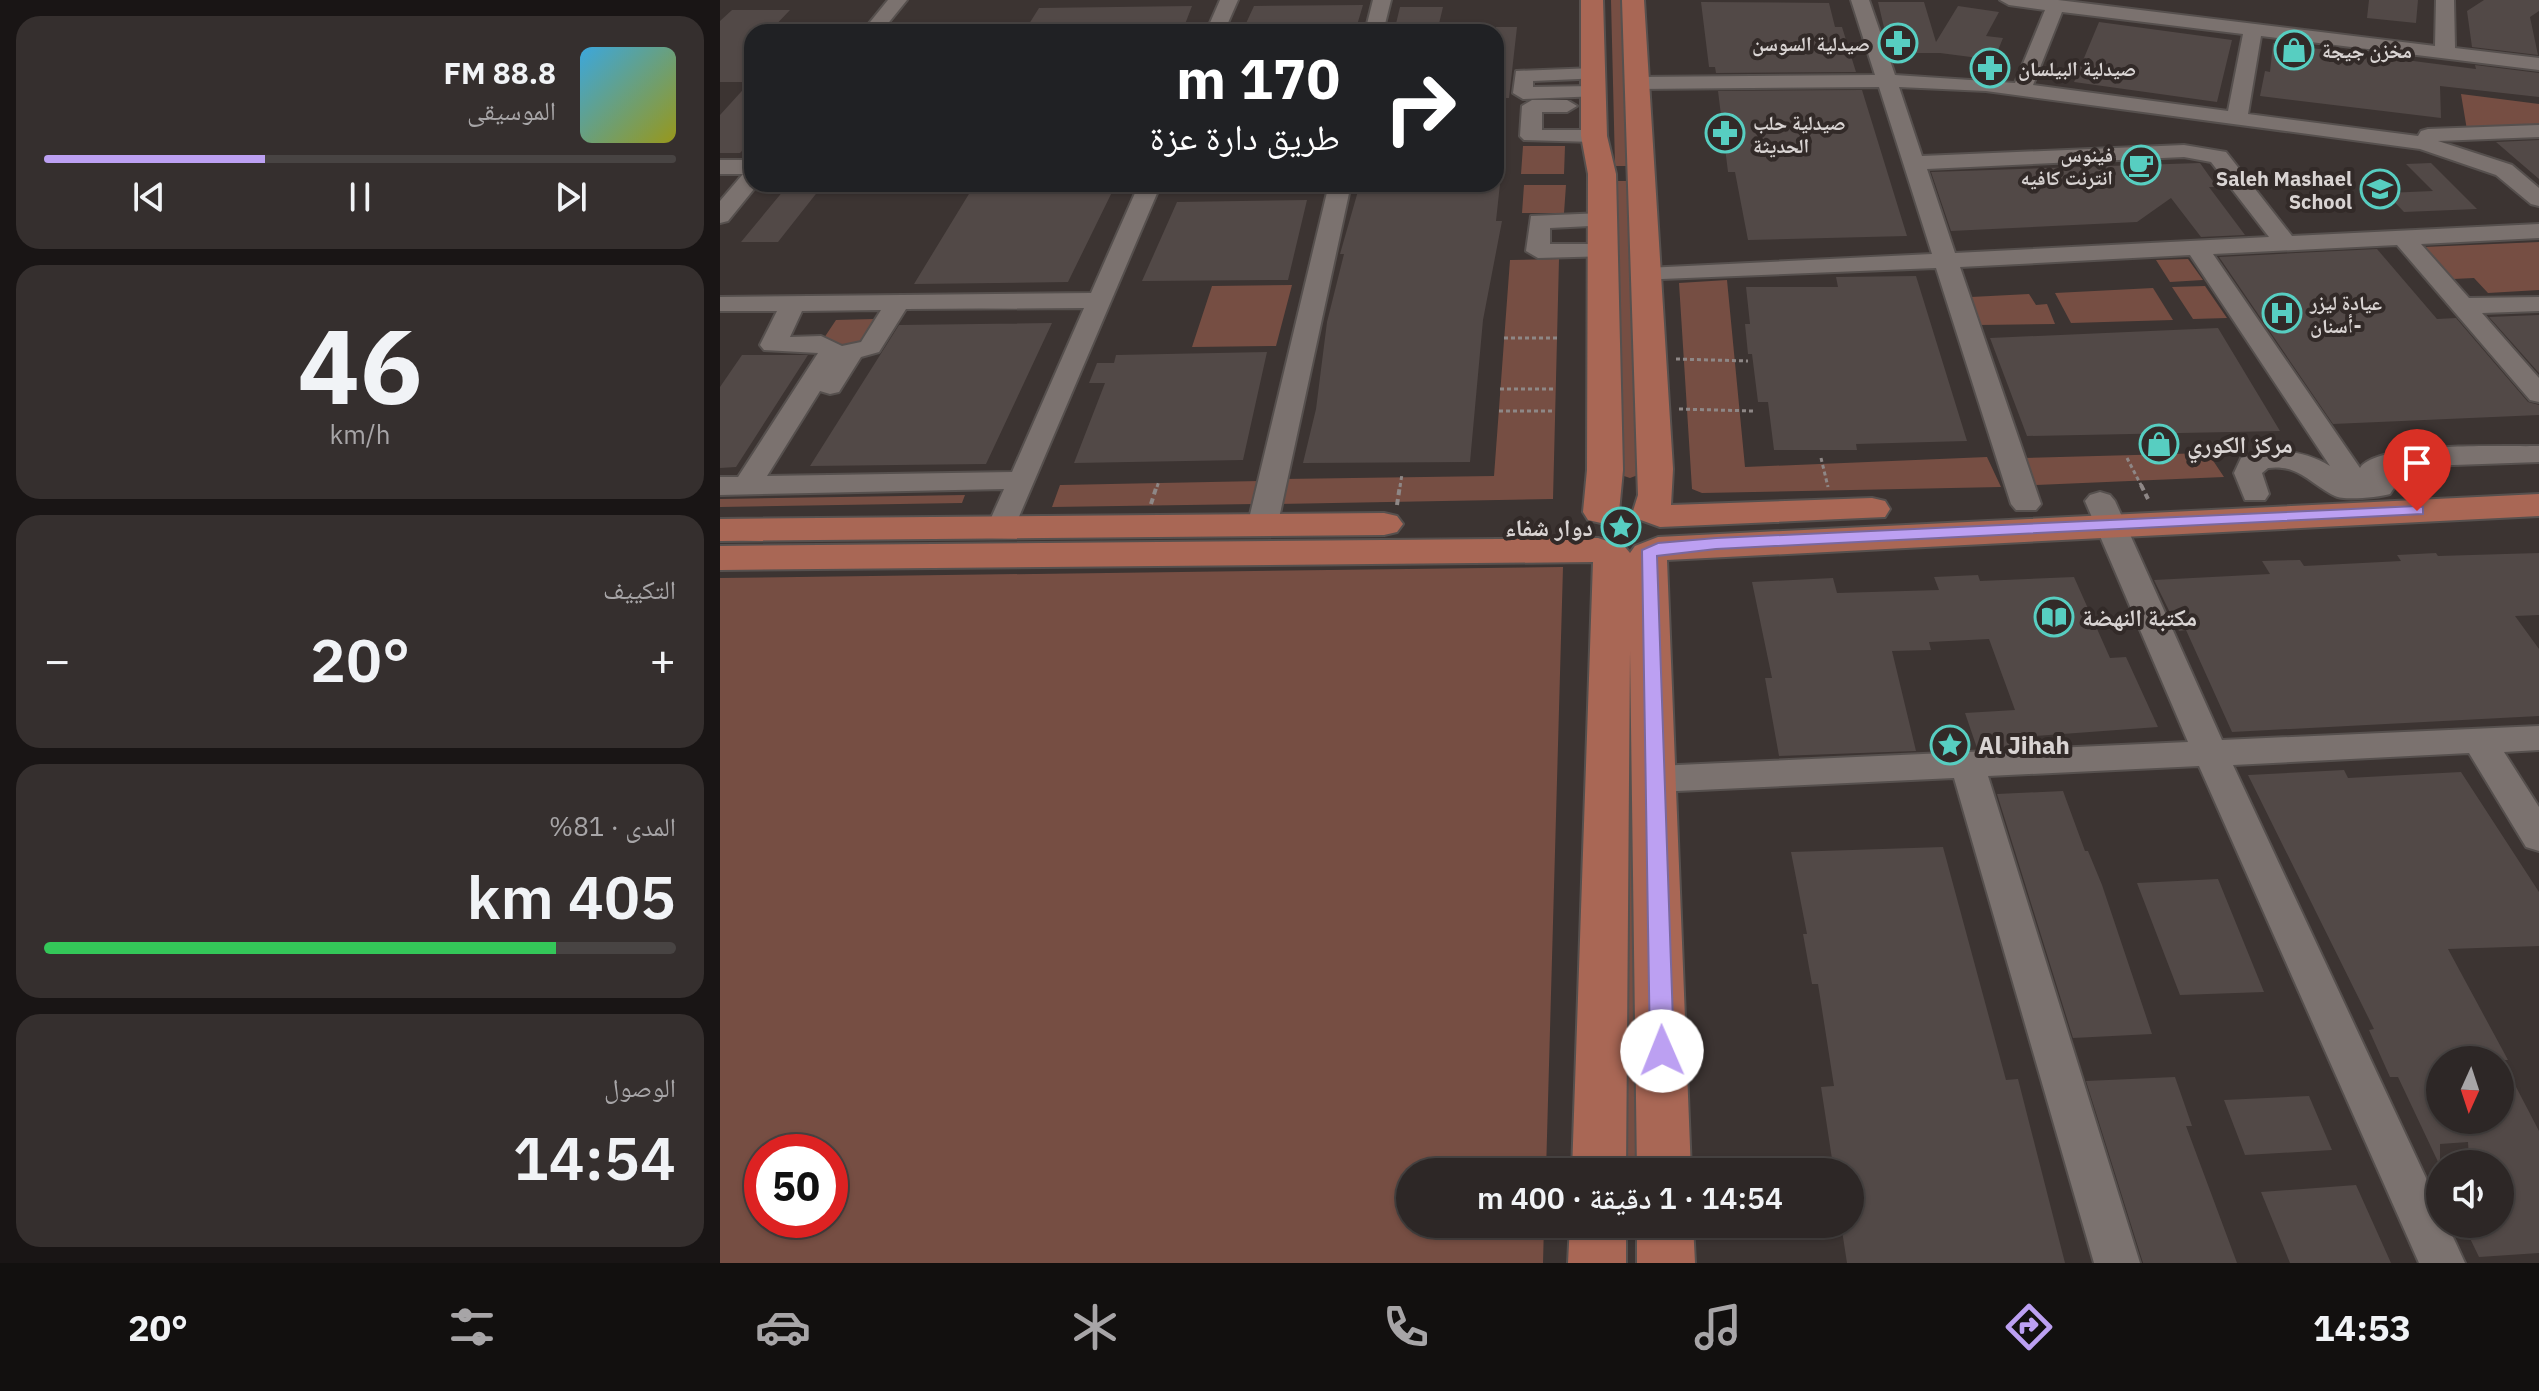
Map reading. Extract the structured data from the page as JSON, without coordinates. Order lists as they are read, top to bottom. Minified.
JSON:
{"places":{"pharmacy":["صيدلية السوسن","صيدلية البيلسان","صيدلية حلب الحديثة"],"shop":["مخزن جيجة","مركز الكوري"],"cafe":["فينوس انترنت كافيه"],"school or university":["Saleh Mashael School"],"hospital":["عيادة ليزر أسنان-"],"place":["دوار شفاء","Al Jihah"],"library":["مكتبة النهضة"]},"north":"bottom","page":{"turn":["170 m","طريق دارة عزة"],"song":["88.8 FM","الموسيقى"],"tile":[["46","km/h"],"التكييف",["المدى · 81%","405 km"],["الوصول","14:54"]],"heat":["−","20°","+"],"limit":"50","trip":"14:54 · 1 دقيقة · 400 m","tabs":["14:53","20°"]}}
